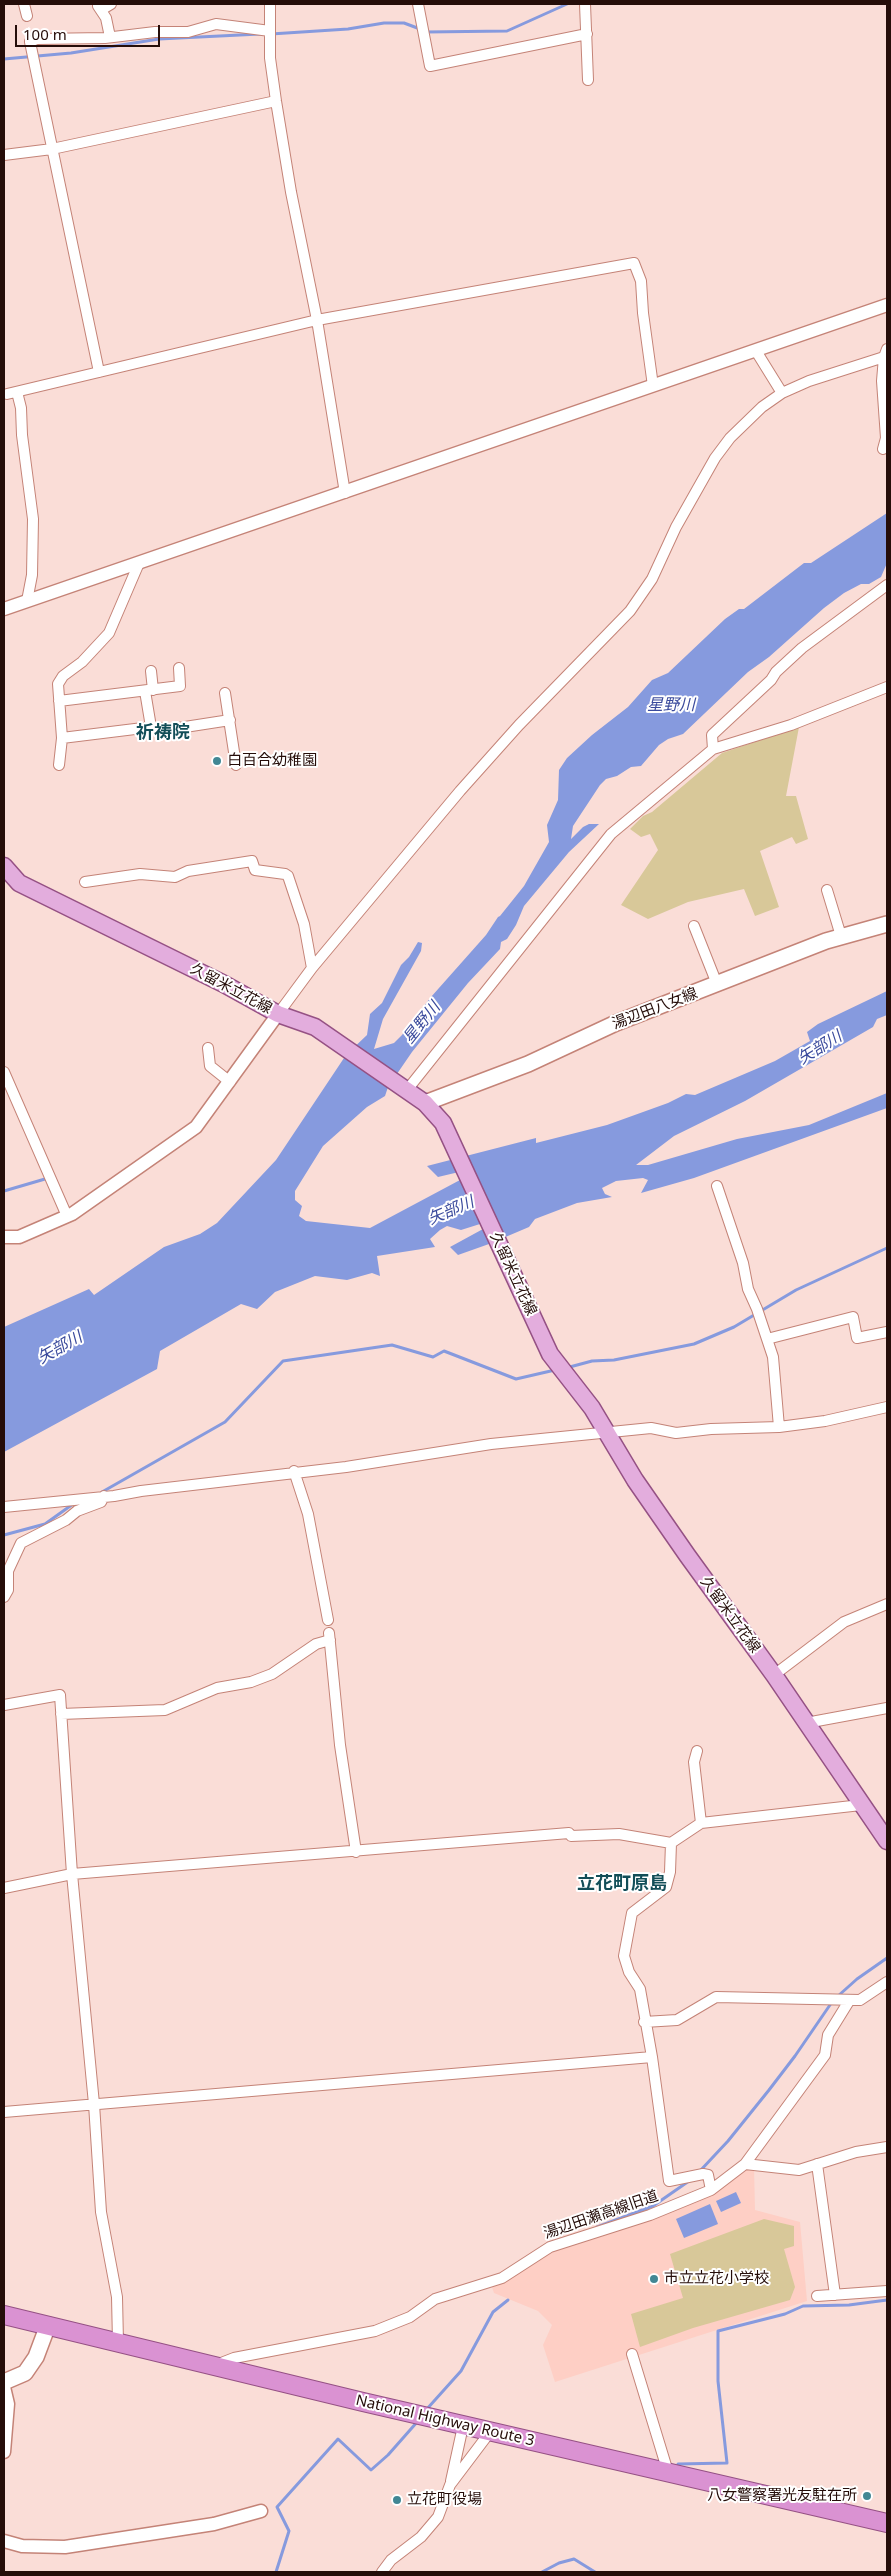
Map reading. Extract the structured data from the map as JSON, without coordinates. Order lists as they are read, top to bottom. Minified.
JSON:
{"streets":{"highway":["National Highway Route 3"],"main road":["久留米立花線","湯辺田八女線"],"street":["湯辺田瀬高線旧道"]},"crossings":[["久留米立花線","湯辺田八女線"],["湯辺田瀬高線旧道","National Highway Route 3"]],"districts":["祈祷院","立花町原島"],"water":["星野川","矢部川"],"places":["白百合幼稚園","市立立花小学校","八女警察署光友駐在所","立花町役場"],"scale_bar":"100 m"}
